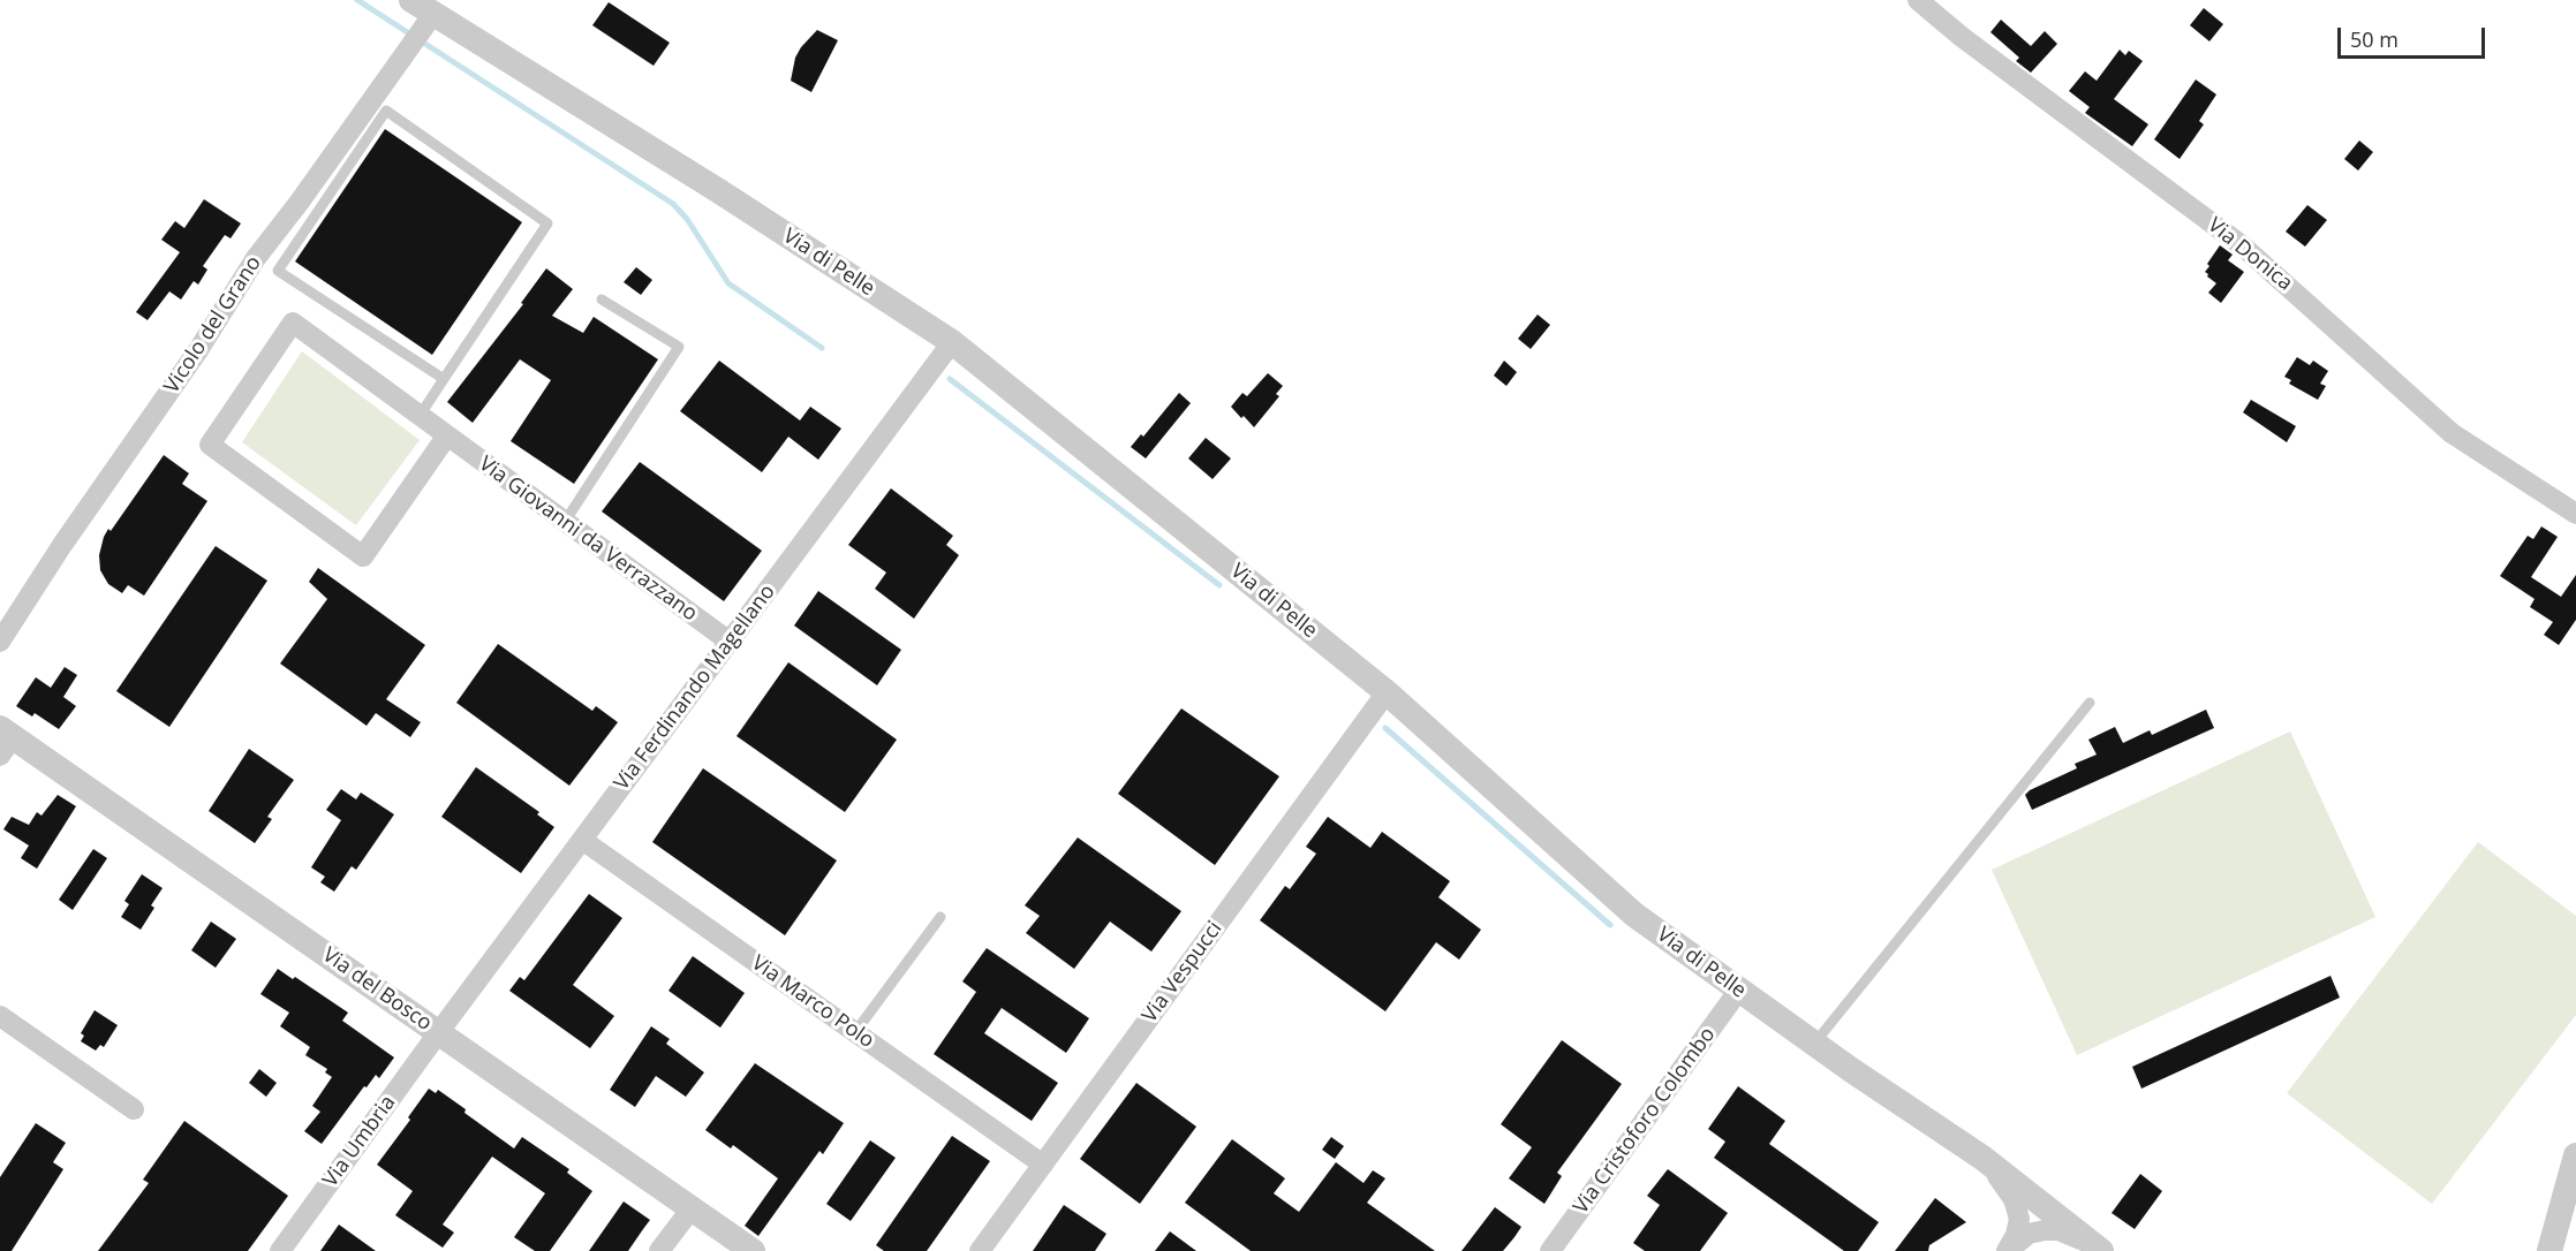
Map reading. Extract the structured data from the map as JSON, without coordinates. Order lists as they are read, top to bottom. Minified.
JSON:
{"streets":{"street":["Via Donica","Via di Pelle","Vicolo del Grano","Via Giovanni da Verrazzano","Via Ferdinando Magellano","Via Vespucci","Via del Bosco","Via Marco Polo","Via Cristoforo Colombo","Via Umbria"]},"crossings":[["Via di Pelle","Vicolo del Grano"],["Via di Pelle","Via Ferdinando Magellano"],["Via di Pelle","Via Vespucci"],["Via di Pelle","Via Cristoforo Colombo"],["Via Giovanni da Verrazzano","Via Ferdinando Magellano"],["Via Ferdinando Magellano","Via del Bosco"],["Via Ferdinando Magellano","Via Marco Polo"],["Via Ferdinando Magellano","Via Umbria"],["Via Vespucci","Via Marco Polo"],["Via del Bosco","Via Umbria"]],"scale_bar":"50 m"}
